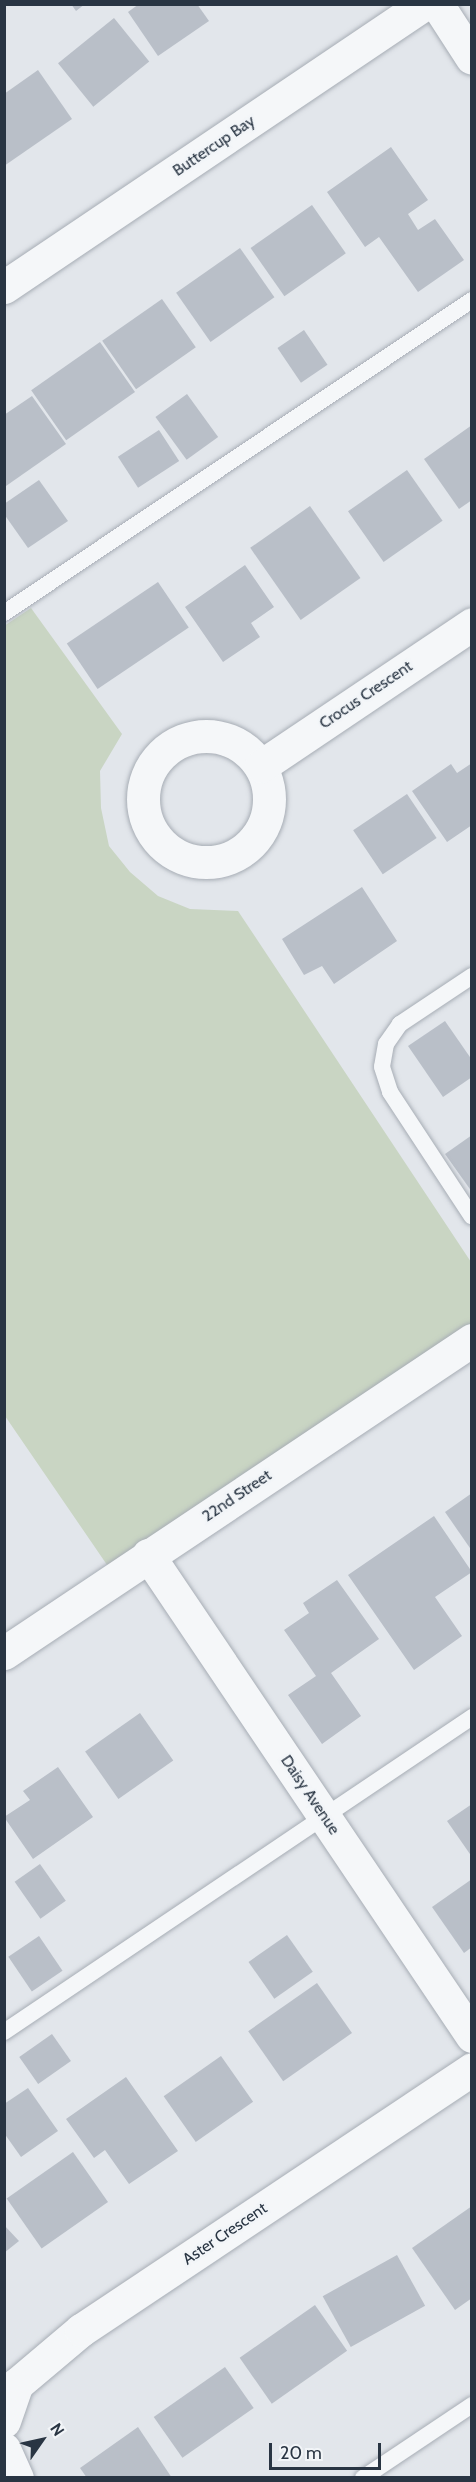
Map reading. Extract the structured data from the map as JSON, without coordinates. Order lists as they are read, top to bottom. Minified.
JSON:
{"streets":{"street":["Buttercup Bay","Crocus Crescent","22nd Street","Daisy Avenue","Aster Crescent"]},"crossings":[["22nd Street","Daisy Avenue"]],"scale_bar":"20 m","north":"top right"}
